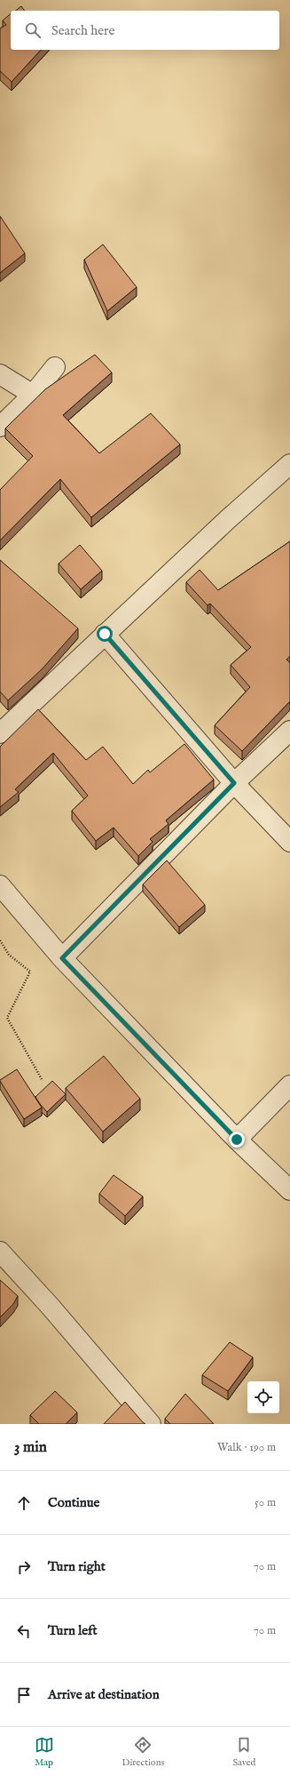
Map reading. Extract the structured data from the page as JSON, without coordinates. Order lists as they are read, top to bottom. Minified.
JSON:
{"page":{"search":"Search here","heading":["3 min","Walk · 190 m"],"list":[["Continue","50 m"],["Turn right","70 m"],["Turn left","70 m"],"Arrive at destination"],"nav":["Map","Directions","Saved"]}}
